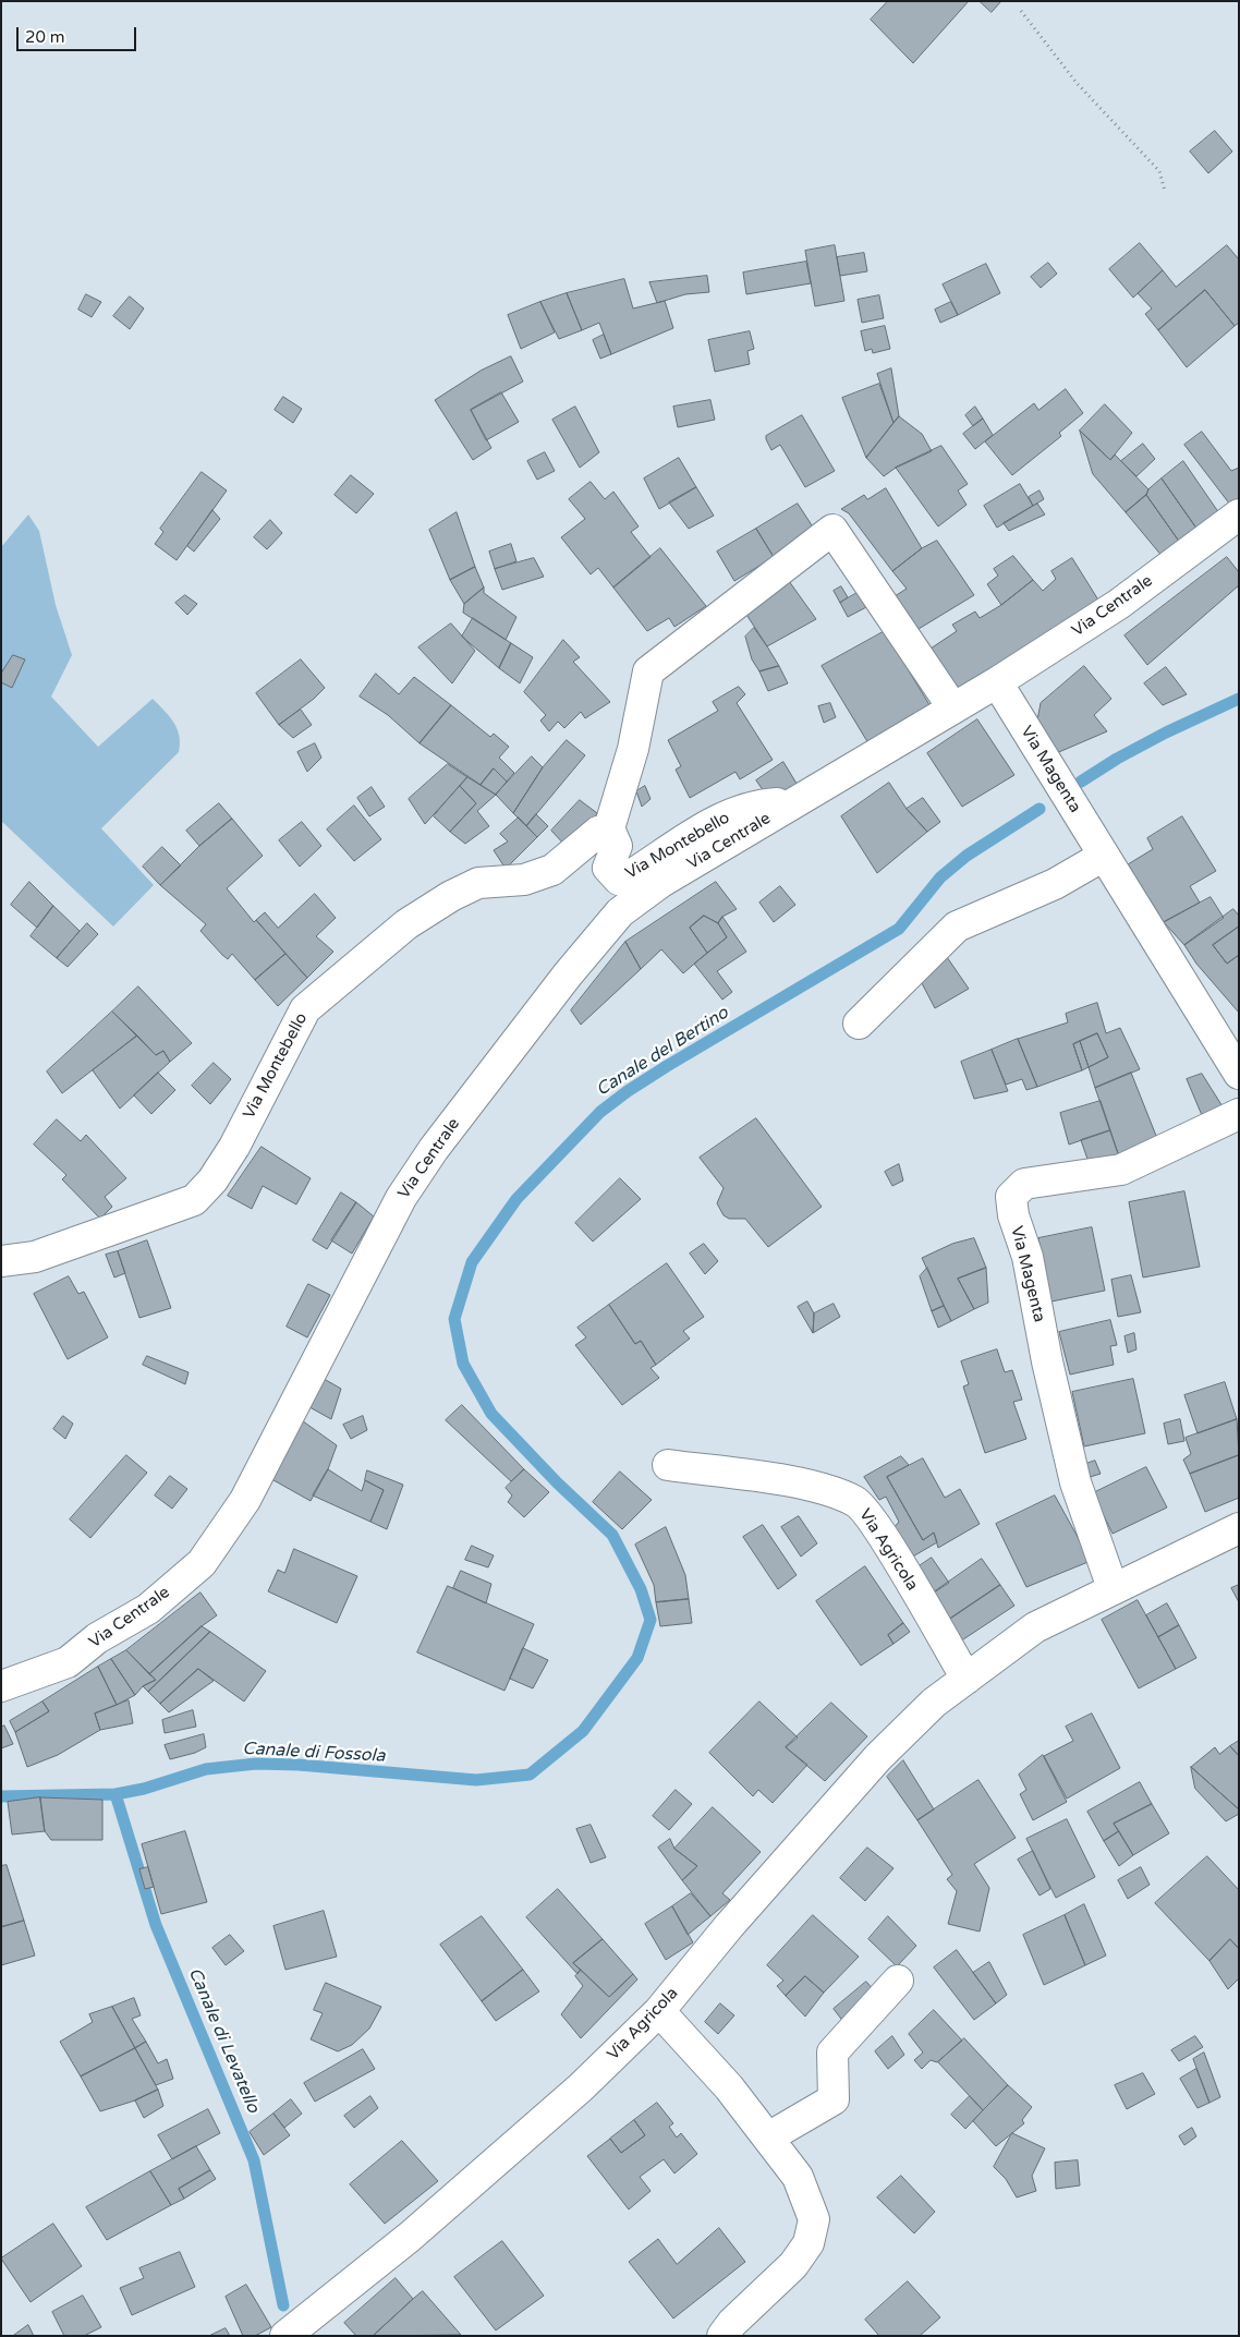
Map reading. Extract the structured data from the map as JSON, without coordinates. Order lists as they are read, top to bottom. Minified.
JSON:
{"streets":{"street":["Via Centrale","Via Magenta","Via Montebello","Via Agricola"]},"crossings":[["Via Centrale","Via Magenta"],["Via Centrale","Via Montebello"],["Via Magenta","Via Agricola"]],"water":["Canale del Bertino","Canale di Fossola","Canale di Levatello"],"scale_bar":"20 m"}
